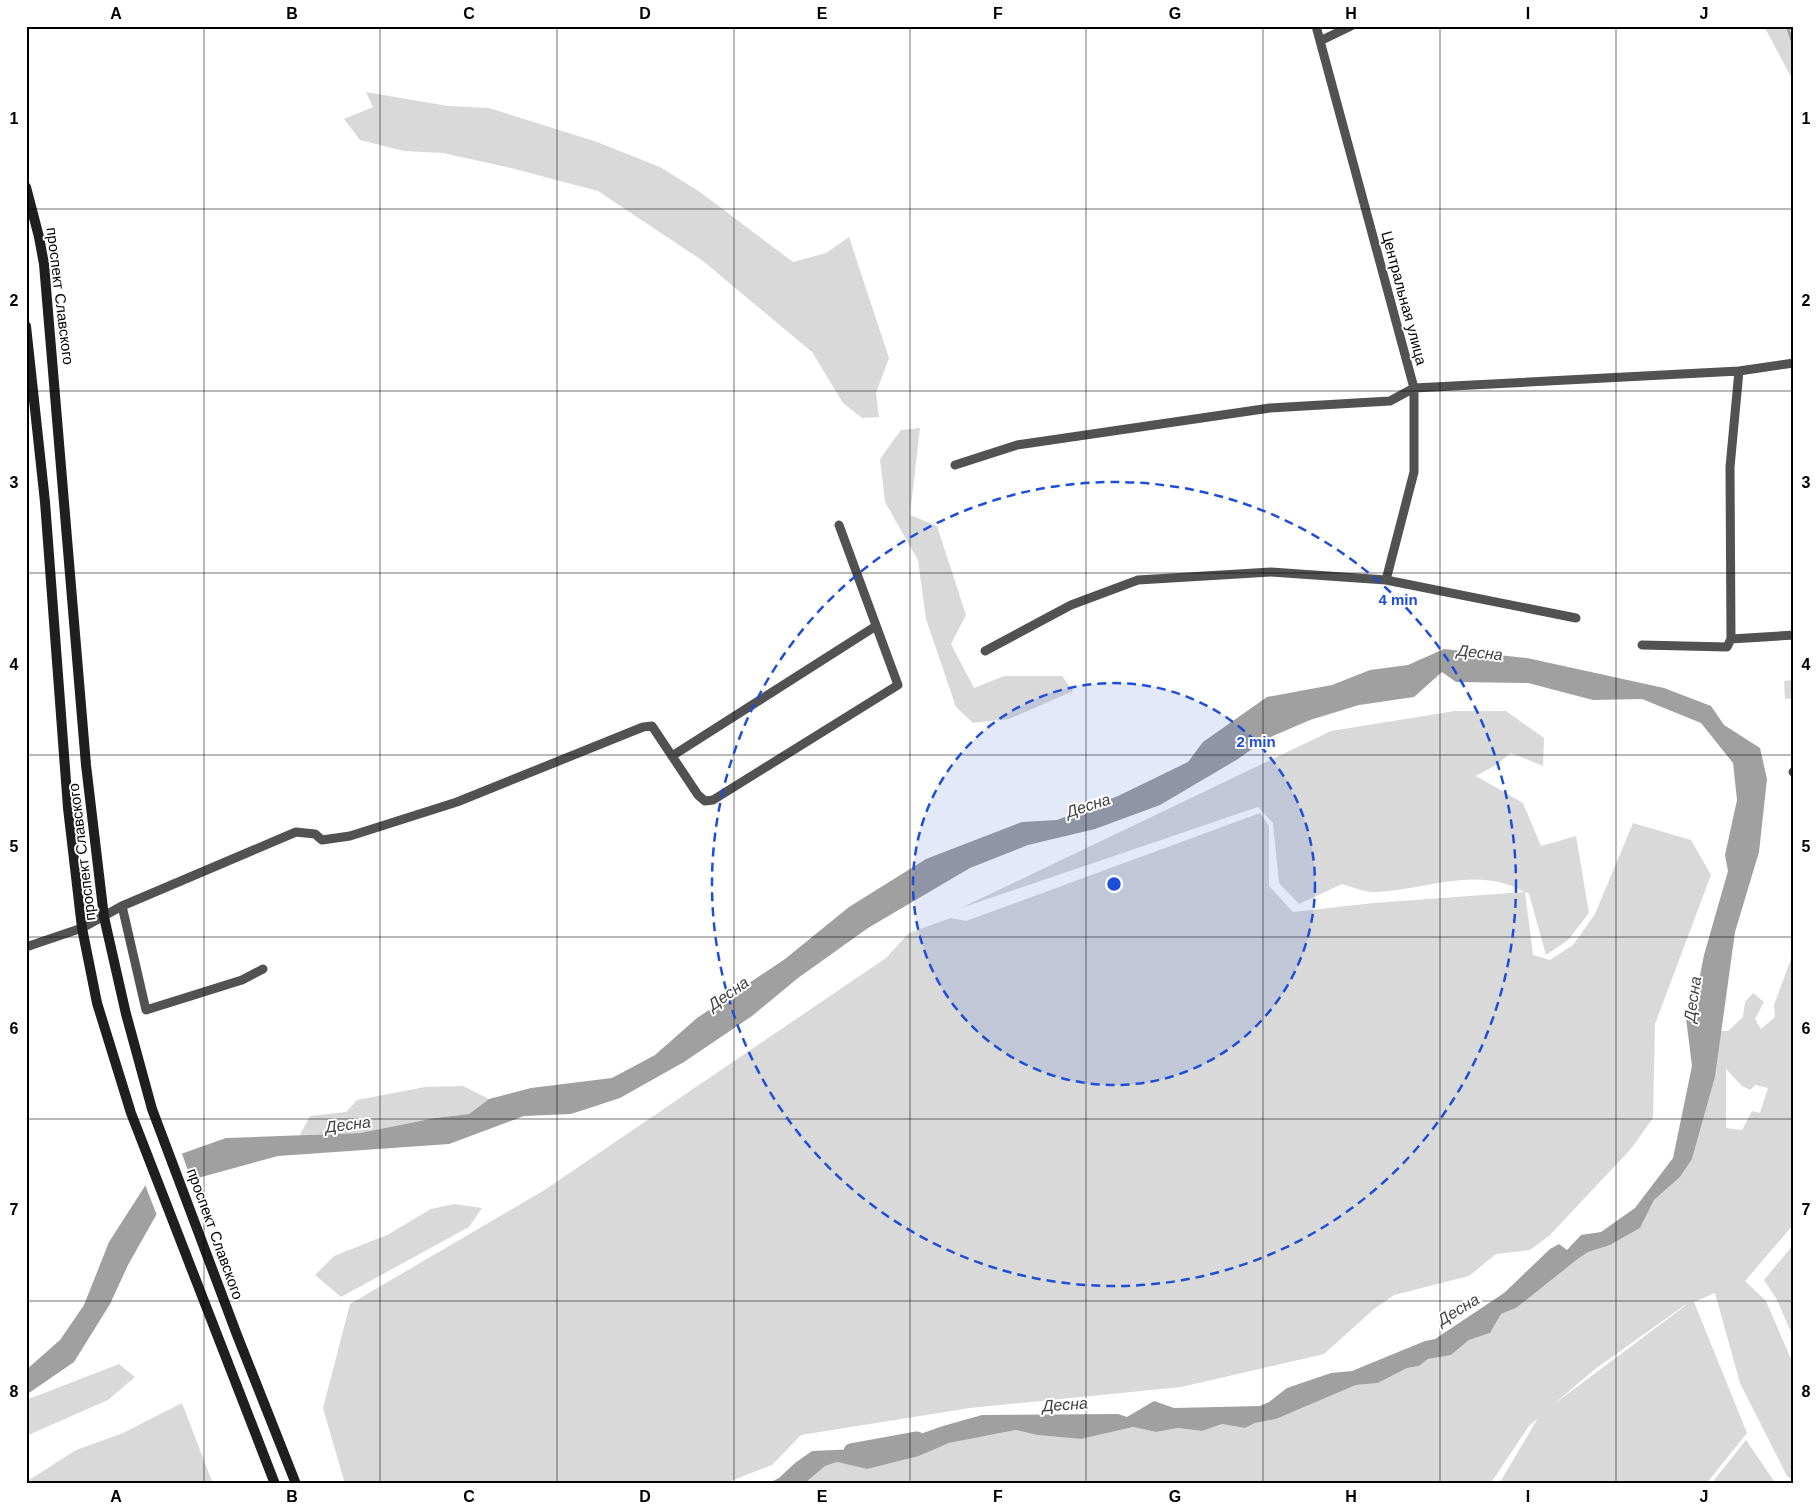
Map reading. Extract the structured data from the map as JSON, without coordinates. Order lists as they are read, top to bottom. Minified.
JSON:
{"streets":{"main road":["проспект Славского"],"street":["Центральная улица"]},"water":["Десна"],"grid":{"columns":["A","B","C","D","E","F","G","H","I","J"],"rows":["1","2","3","4","5","6","7","8"]},"rings":["4 min","2 min"]}
